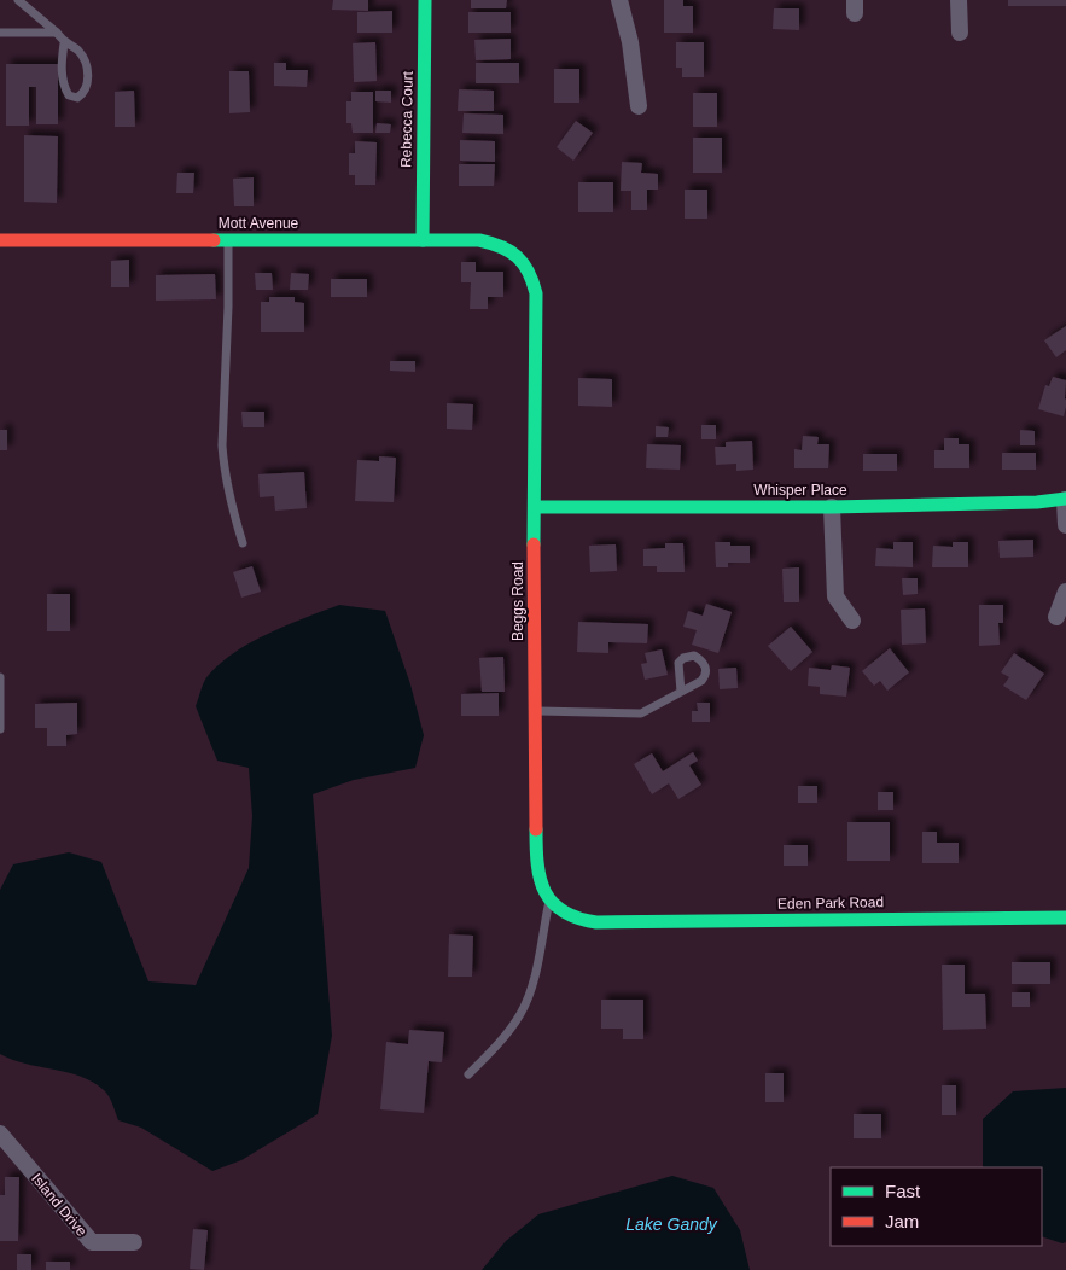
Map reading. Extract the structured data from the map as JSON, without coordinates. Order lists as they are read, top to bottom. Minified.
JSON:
{"streets":{"street":["Rebecca Court","Mott Avenue","Whisper Place","Beggs Road","Eden Park Road","Island Drive"]},"crossings":[["Rebecca Court","Mott Avenue"],["Mott Avenue","Beggs Road"],["Whisper Place","Beggs Road"],["Beggs Road","Eden Park Road"]],"water":["Lake Gandy"],"legend":["Fast","Jam"]}
